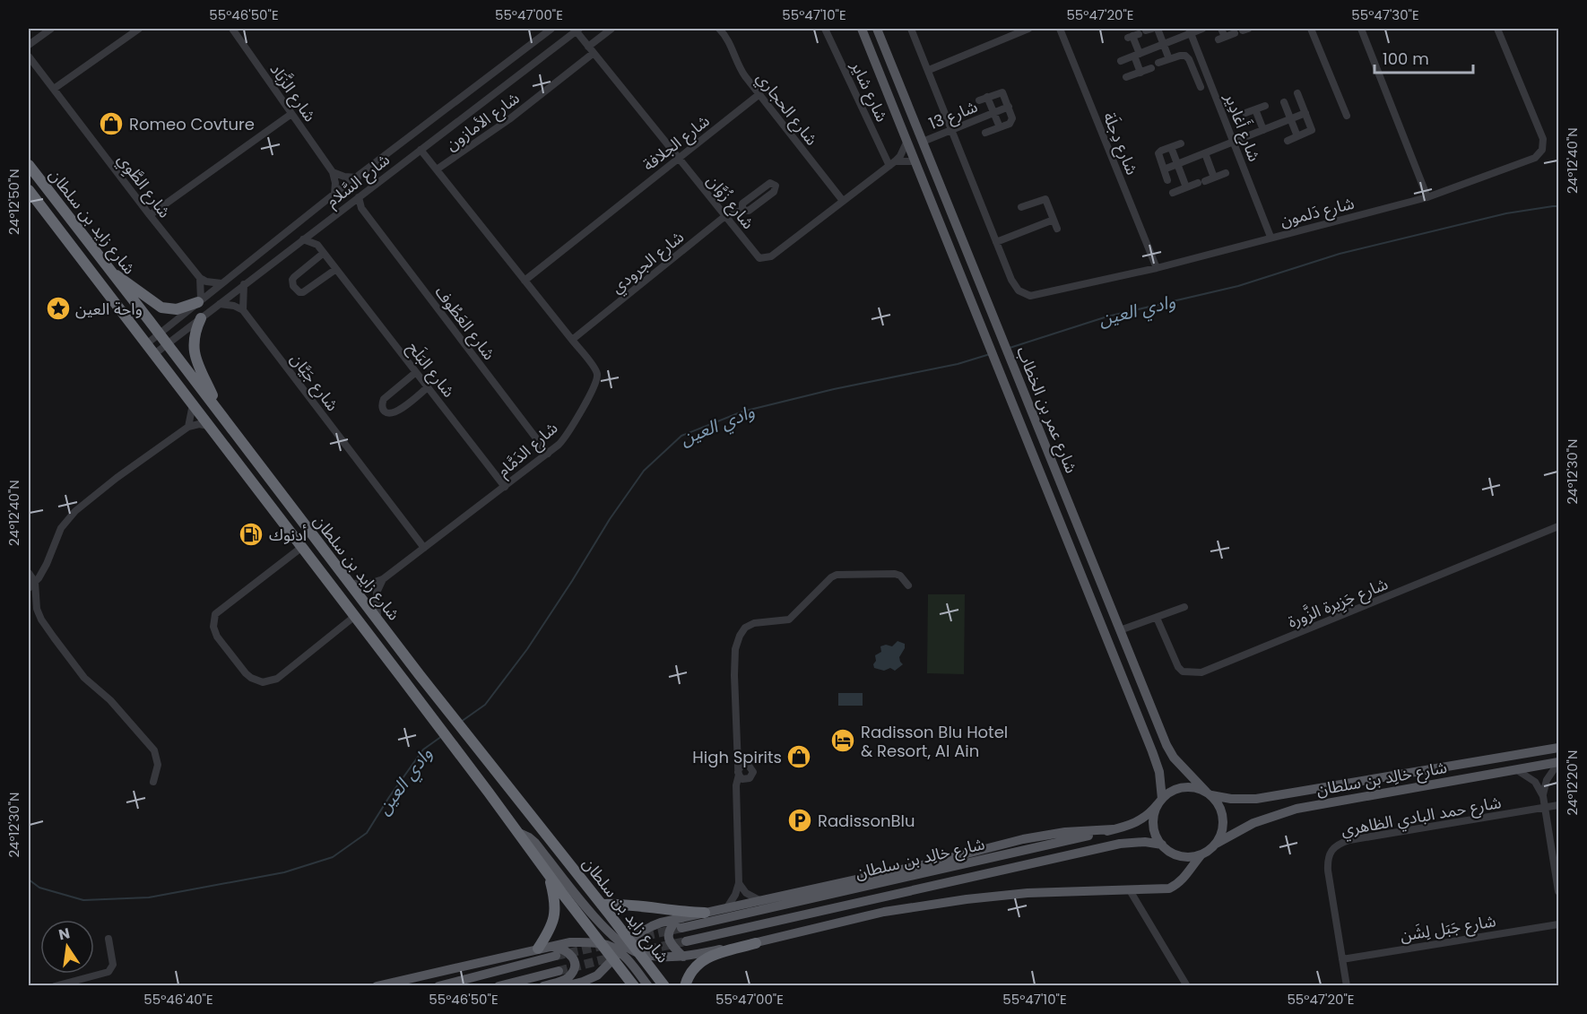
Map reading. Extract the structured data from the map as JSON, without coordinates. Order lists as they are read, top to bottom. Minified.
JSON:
{"streets":{"highway":["شارع زايد بن سلطان"],"main road":["شارع عمر بن الخطاب","شارع خالِد بن سلطان"],"street":["شارع شاير","شارع الزَّبَاد","شارع الحجاري","شارع 13","شارع الأمازون","شارع أَغادِير","شارع الجلافة","شارع دِجلَة","شارع السَّلام","شارع الطَّوِي","شارع زُوَّان","شارع دَلمون","شارع الجرودي","شارع العَطُوف","شارع البَلَح","شارع جَيَّان","شارع الدَمَّام","شارع جَزِيرة الزَّورة","شارع حمد البادي الظاهري","شارع جَبَل لِشَن"]},"crossings":[["شارع شاير","شارع زُوَّان"],["شارع الحجاري","شارع الجلافة"],["شارع الحجاري","شارع زُوَّان"],["شارع 13","شارع دَلمون"],["شارع 13","شارع عمر بن الخطاب"],["شارع الأمازون","شارع زُوَّان"],["شارع الأمازون","شارع الدَمَّام"],["شارع أَغادِير","شارع دَلمون"],["شارع الجلافة","شارع زُوَّان"],["شارع الجلافة","شارع الدَمَّام"],["شارع دِجلَة","شارع دَلمون"],["شارع السَّلام","شارع زُوَّان"],["شارع السَّلام","شارع زايد بن سلطان"],["شارع السَّلام","شارع العَطُوف"],["شارع السَّلام","شارع الدَمَّام"],["شارع زُوَّان","شارع الجرودي"],["شارع زُوَّان","شارع عمر بن الخطاب"],["شارع زايد بن سلطان","شارع الدَمَّام"],["شارع الجرودي","شارع الدَمَّام"],["شارع العَطُوف","شارع الدَمَّام"],["شارع البَلَح","شارع الدَمَّام"],["شارع جَيَّان","شارع الدَمَّام"],["شارع عمر بن الخطاب","شارع خالِد بن سلطان"],["شارع حمد البادي الظاهري","شارع جَبَل لِشَن"]],"water":["وادي العين"],"places":{"shop":["Romeo Covture","High Spirits"],"place":["واحة العين"],"fuel station":["أدنوك"],"hotel":["Radisson Blu Hotel & Resort, Al Ain"],"parking":["RadissonBlu"]},"scale_bar":"100 m","north":"top","coordinates":["55°46'50\"E","55°47'00\"E","55°47'10\"E","55°47'20\"E","55°47'30\"E","24°12'40\"N","24°12'50\"N","24°12'30\"N","24°12'20\"N","55°46'40\"E"]}
